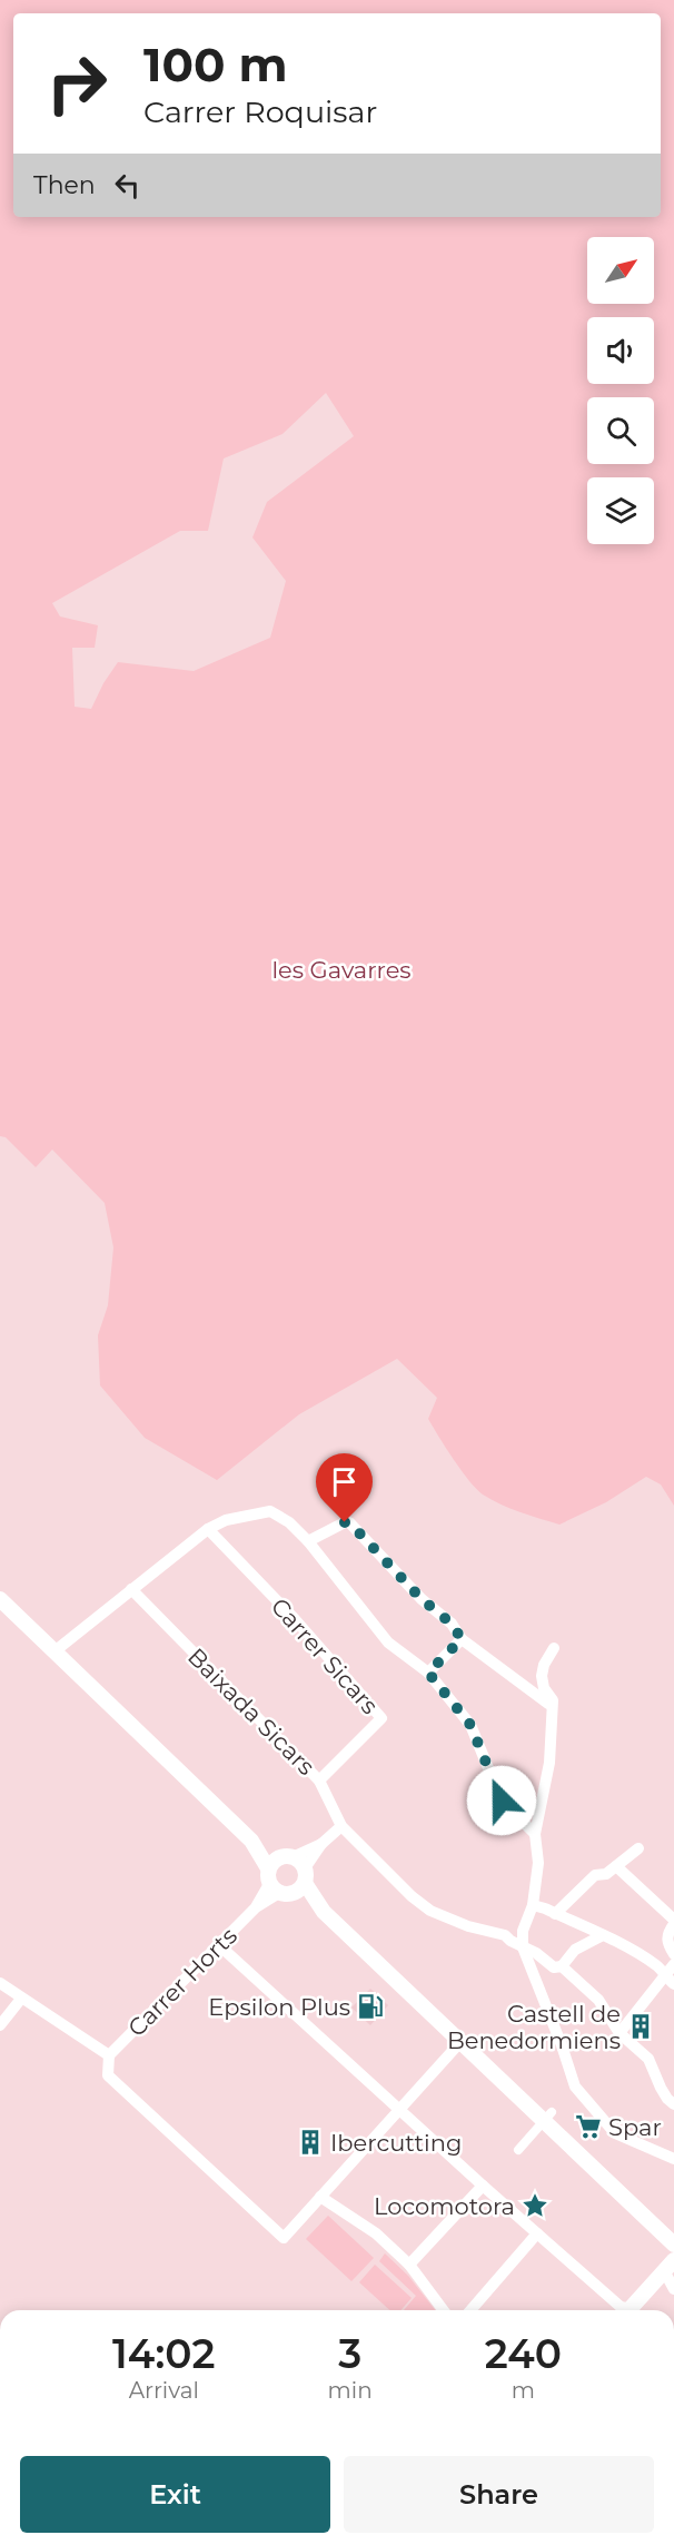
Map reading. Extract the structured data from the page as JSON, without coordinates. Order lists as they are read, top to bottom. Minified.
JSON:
{"streets":{"street":["Carrer Sicars","Baixada Sicars","Carrer Horts"]},"crossings":[["Carrer Sicars","Baixada Sicars"],["Baixada Sicars","Carrer Horts"]],"parks":["les Gavarres"],"places":{"fuel station":["Epsilon Plus"],"building":["Castell de Benedormiens","Ibercutting"],"supermarket":["Spar"],"place":["Locomotora"]},"north":"top right","page":{"turn":["100 m","Carrer Roquisar"],"then":"Then","eta":["14:02","Arrival","3","min","240","m"],"buttons":["Exit","Share"]}}
